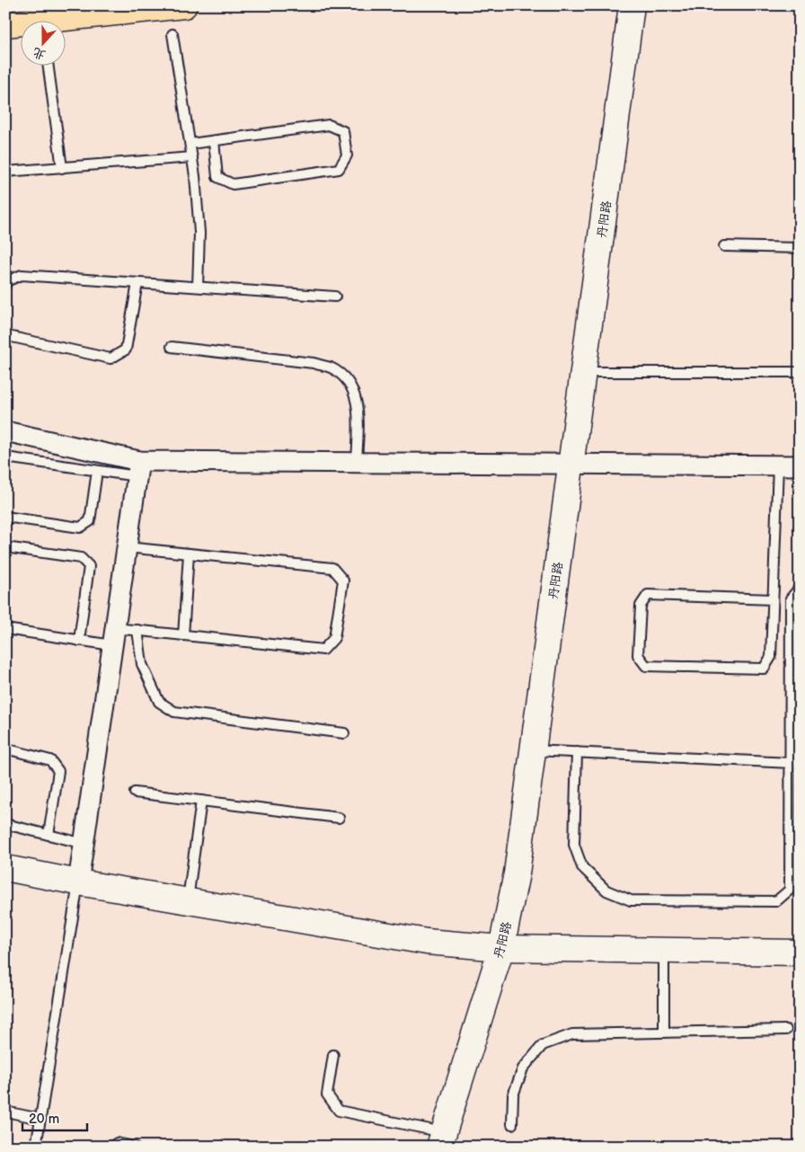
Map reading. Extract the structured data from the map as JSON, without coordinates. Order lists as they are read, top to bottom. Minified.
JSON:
{"streets":{"main road":["丹阳路"]},"scale_bar":"20 m","north":"bottom"}
